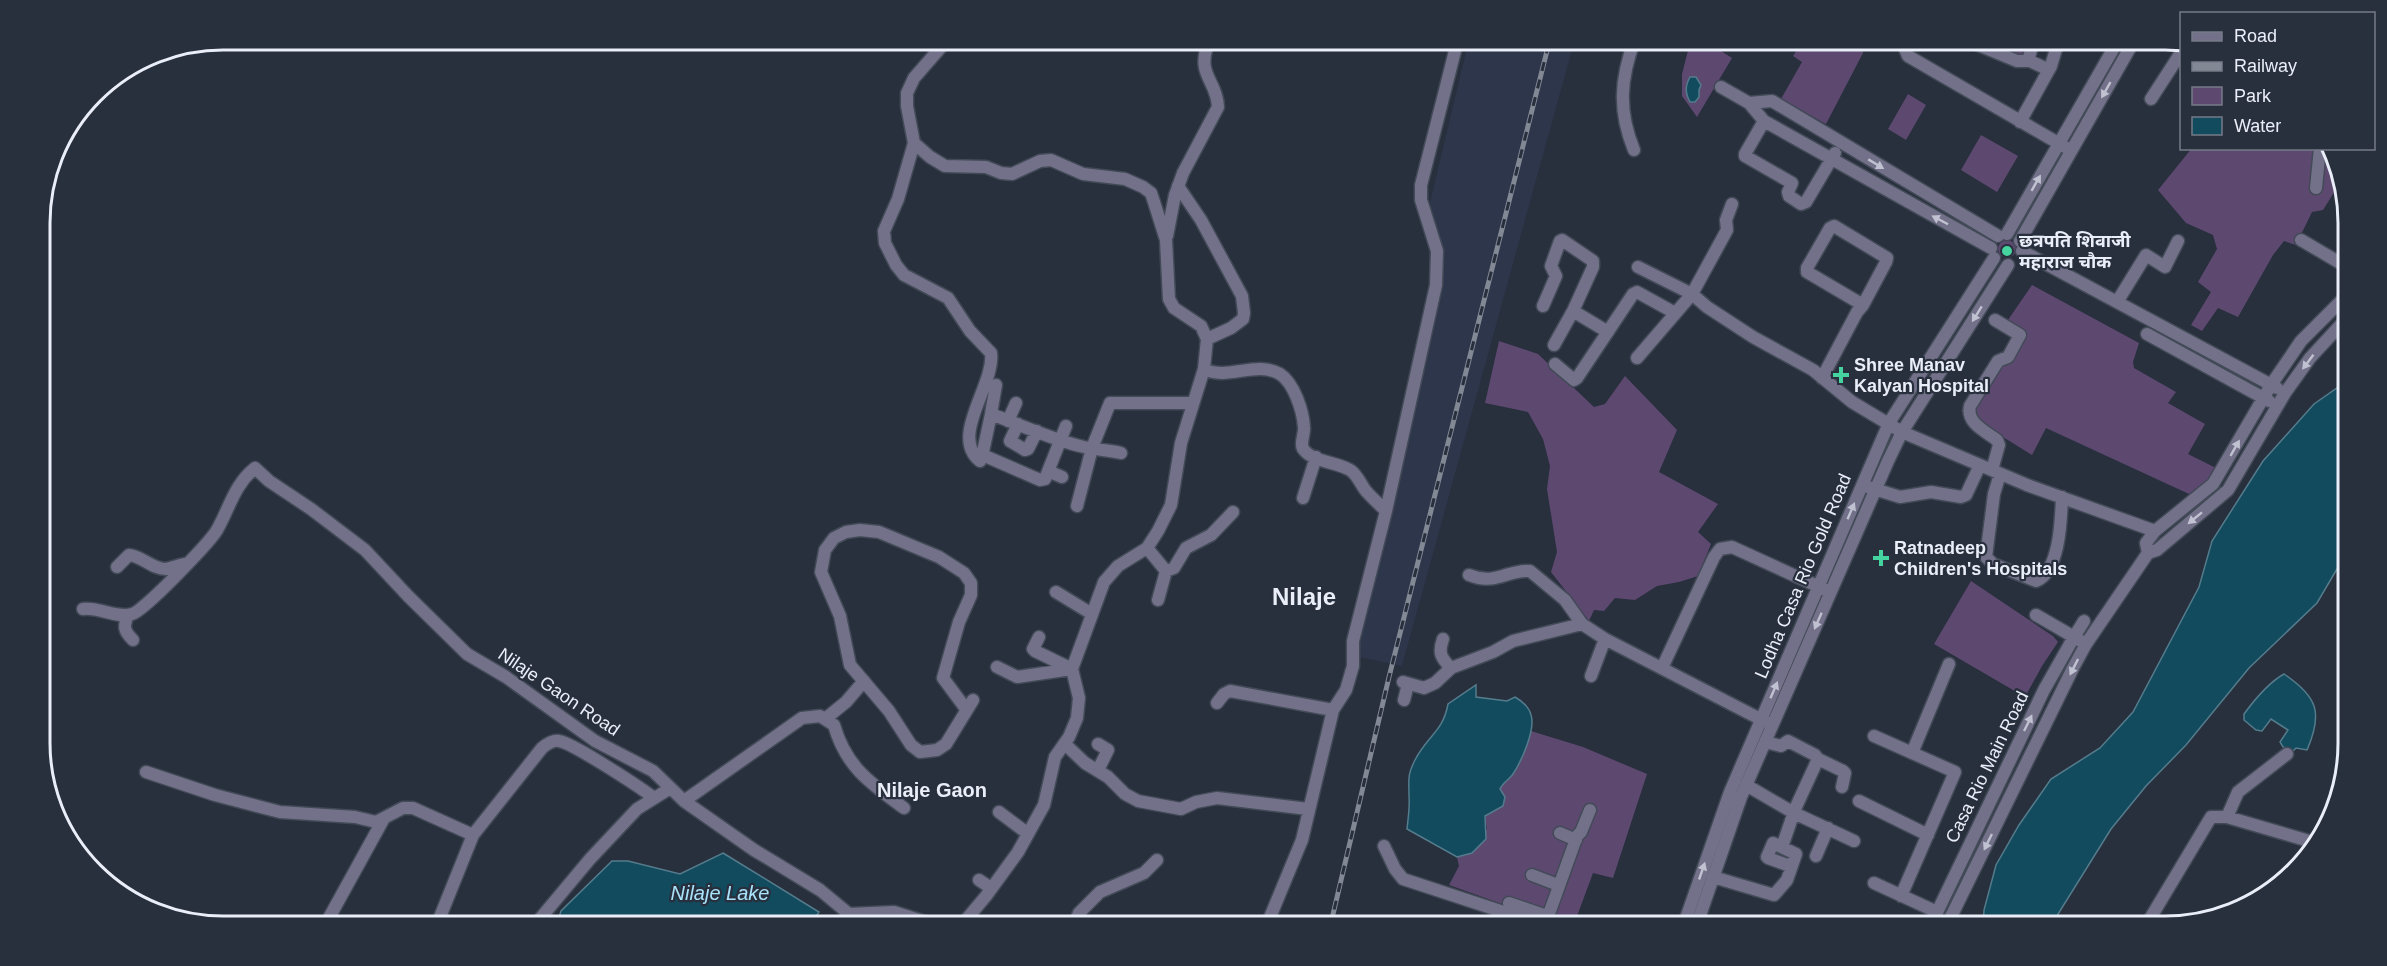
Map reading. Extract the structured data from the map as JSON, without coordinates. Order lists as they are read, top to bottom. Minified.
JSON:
{"streets":{"street":["Lodha Casa Rio Gold Road","Nilaje Gaon Road","Casa Rio Main Road"]},"districts":["Nilaje","Nilaje Gaon"],"water":["Nilaje Lake"],"places":{"other":["छत्रपति शिवाजी महाराज चौक"],"health":["Shree Manav Kalyan Hospital","Ratnadeep Children's Hospitals"]},"legend":["Road","Railway","Park","Water"]}
